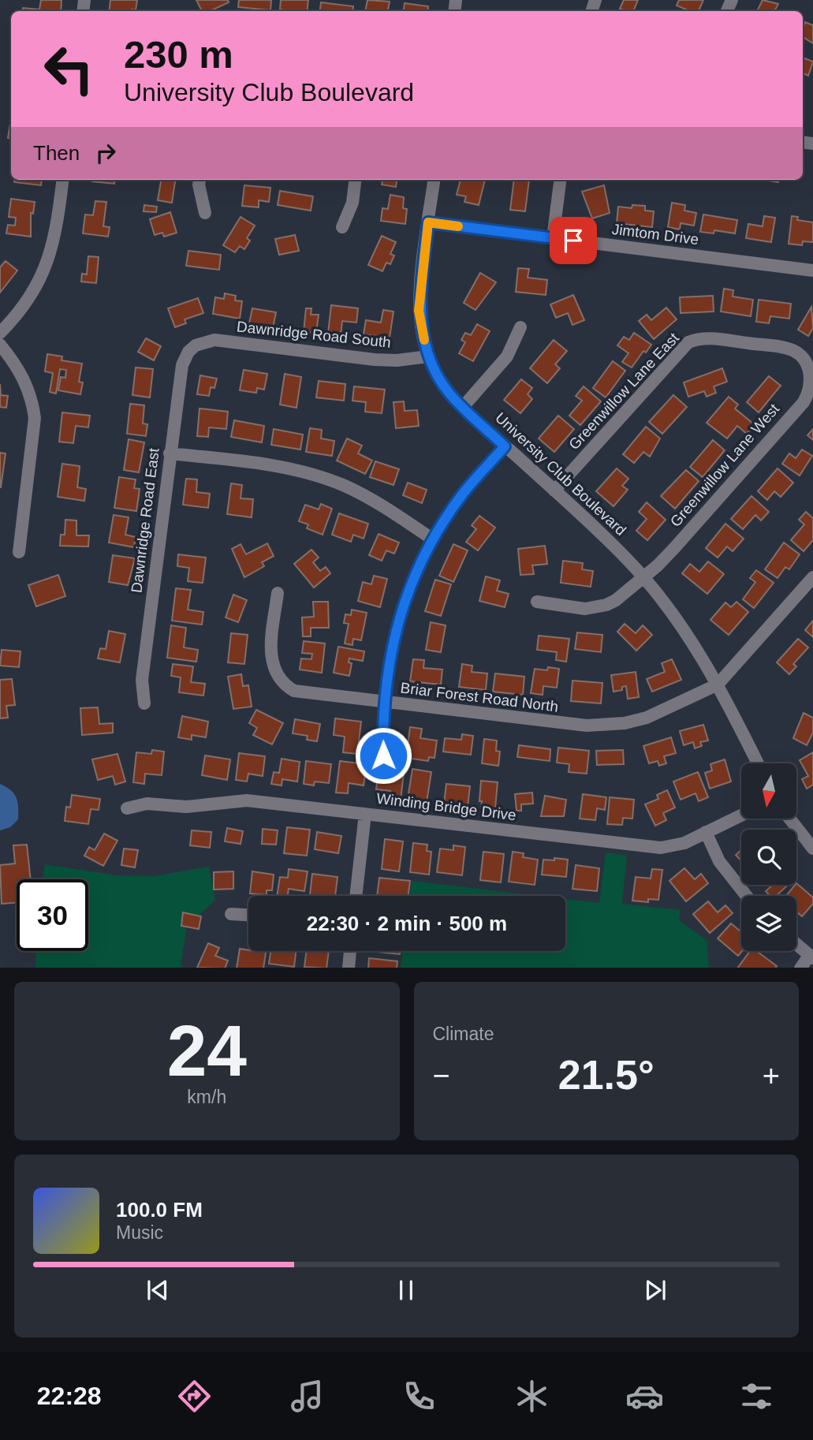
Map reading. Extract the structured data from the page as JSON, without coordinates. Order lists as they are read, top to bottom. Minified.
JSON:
{"streets":{"street":["Jimtom Drive","Dawnridge Road South","Greenwillow Lane East","Greenwillow Lane West","University Club Boulevard","Dawnridge Road East","Briar Forest Road North","Winding Bridge Drive"]},"crossings":[["Jimtom Drive","University Club Boulevard"],["Dawnridge Road South","University Club Boulevard"],["Dawnridge Road South","Dawnridge Road East"],["Greenwillow Lane East","Greenwillow Lane West"],["Greenwillow Lane East","University Club Boulevard"],["Greenwillow Lane West","University Club Boulevard"],["University Club Boulevard","Briar Forest Road North"]],"north":"bottom","page":{"turn":["230 m","University Club Boulevard"],"then":"Then","limit":"30","trip":"22:30 · 2 min · 500 m","tile":[["24","km/h"],"Climate"],"heat":["−","21.5°","+"],"song":["100.0 FM","Music"],"tabs":"22:28"}}
